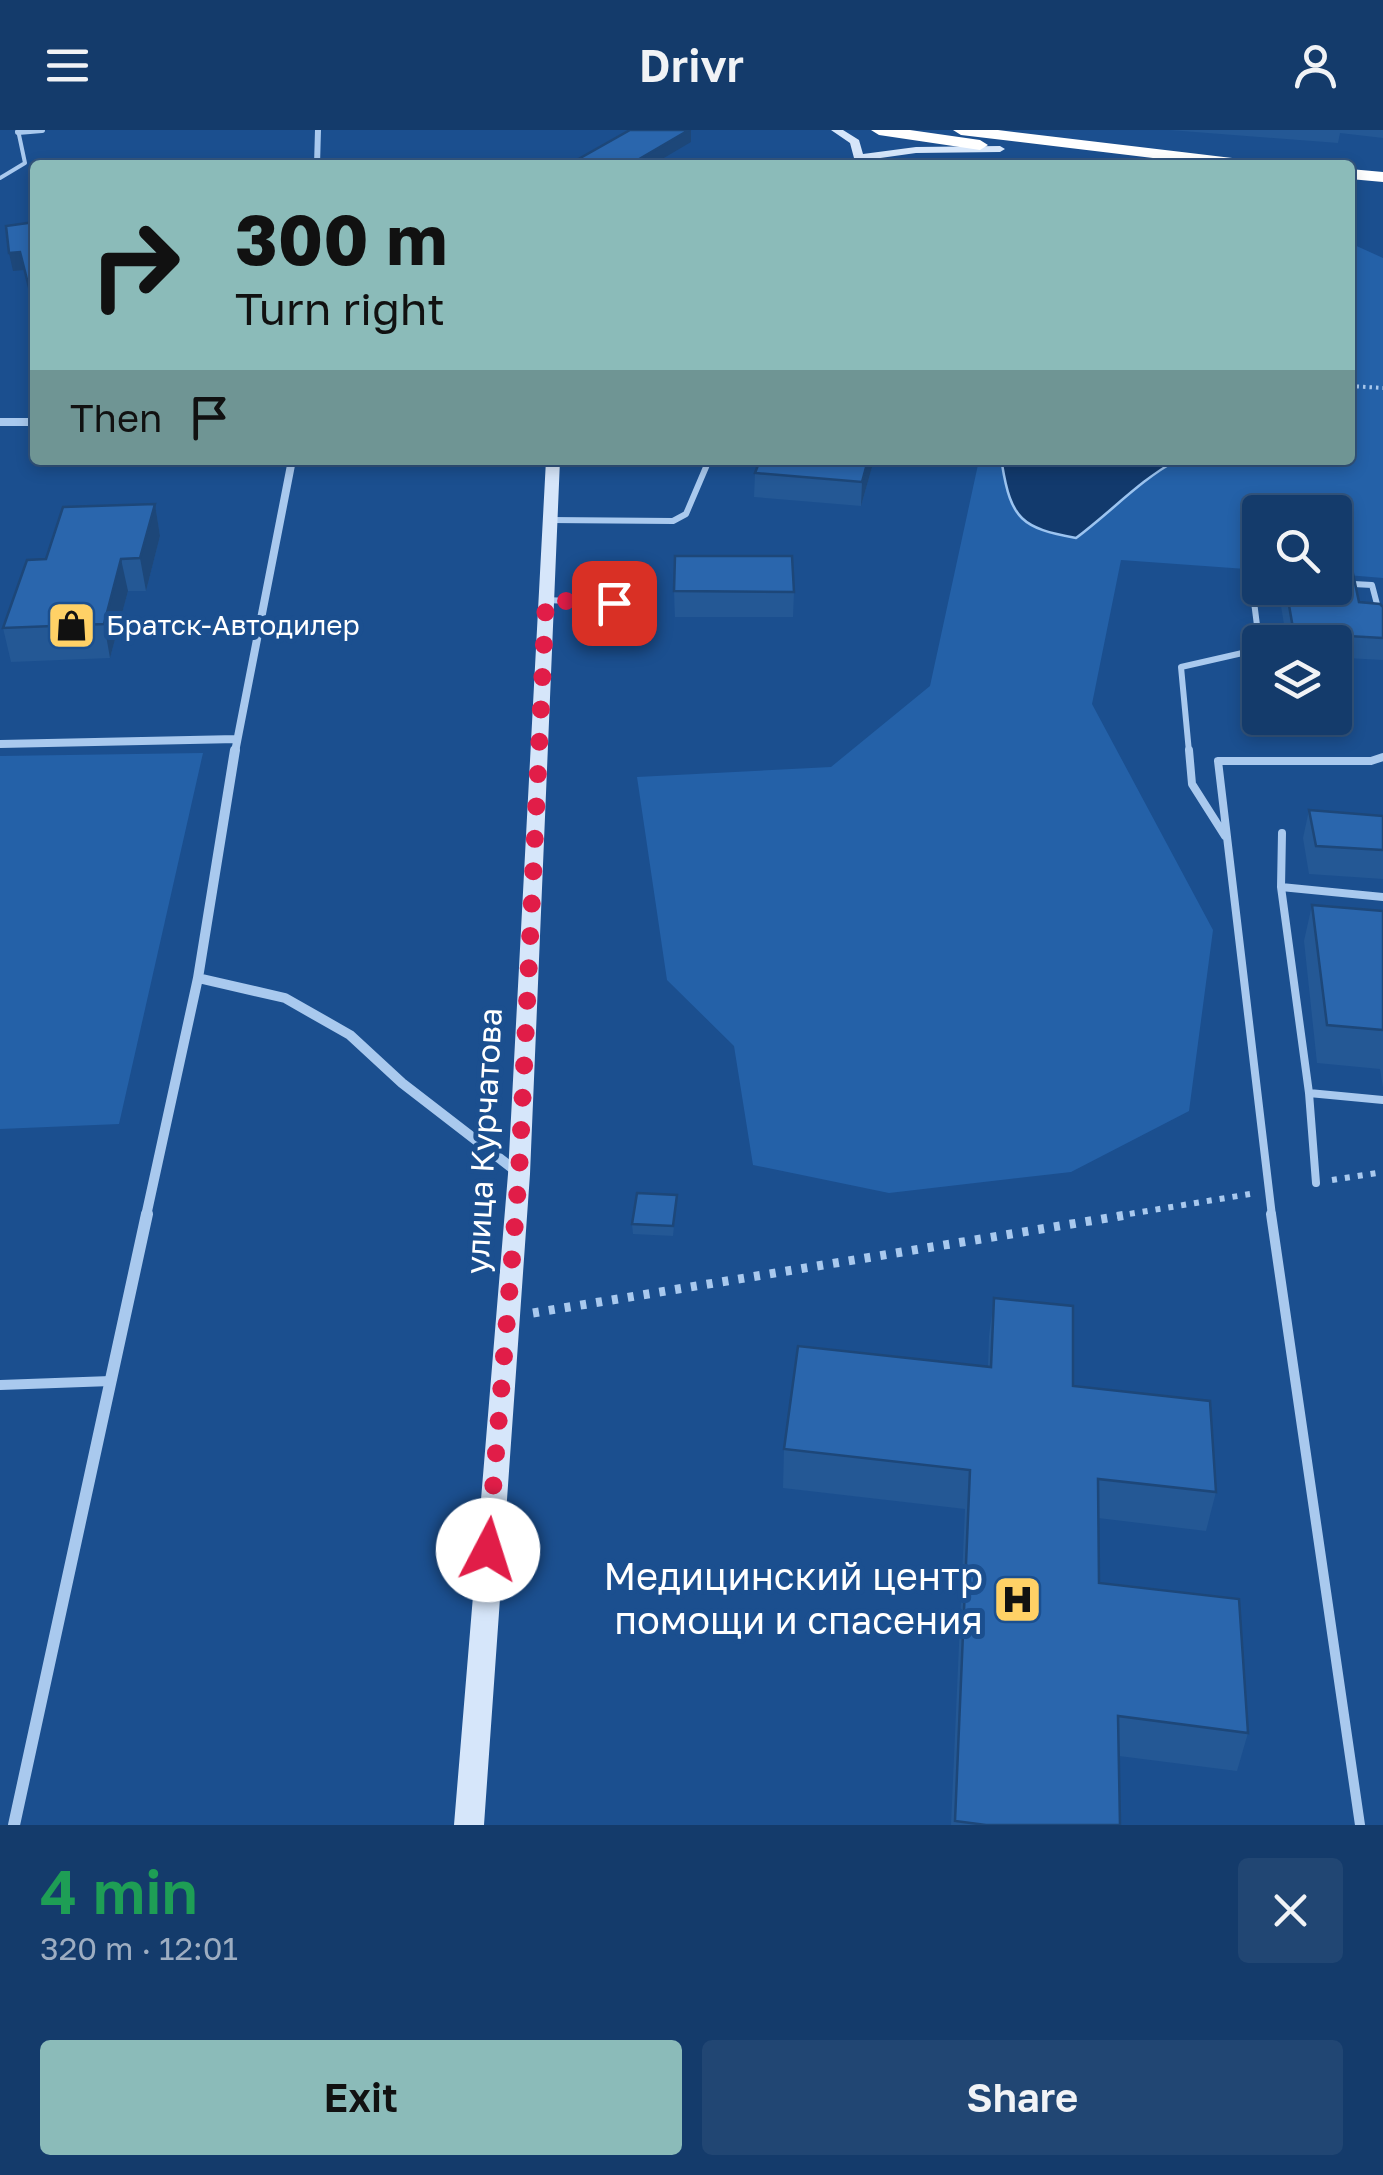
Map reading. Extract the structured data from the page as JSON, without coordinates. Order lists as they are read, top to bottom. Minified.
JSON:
{"streets":{"main road":["улица Курчатова"]},"places":{"shop":["Братск-Автодилер"],"hospital":["Медицинский центр помощи и спасения"]},"page":{"header":"Drivr","turn":["300 m","Turn right"],"then":"Then","heading":["4 min","320 m · 12:01"],"buttons":["Exit","Share"]}}
